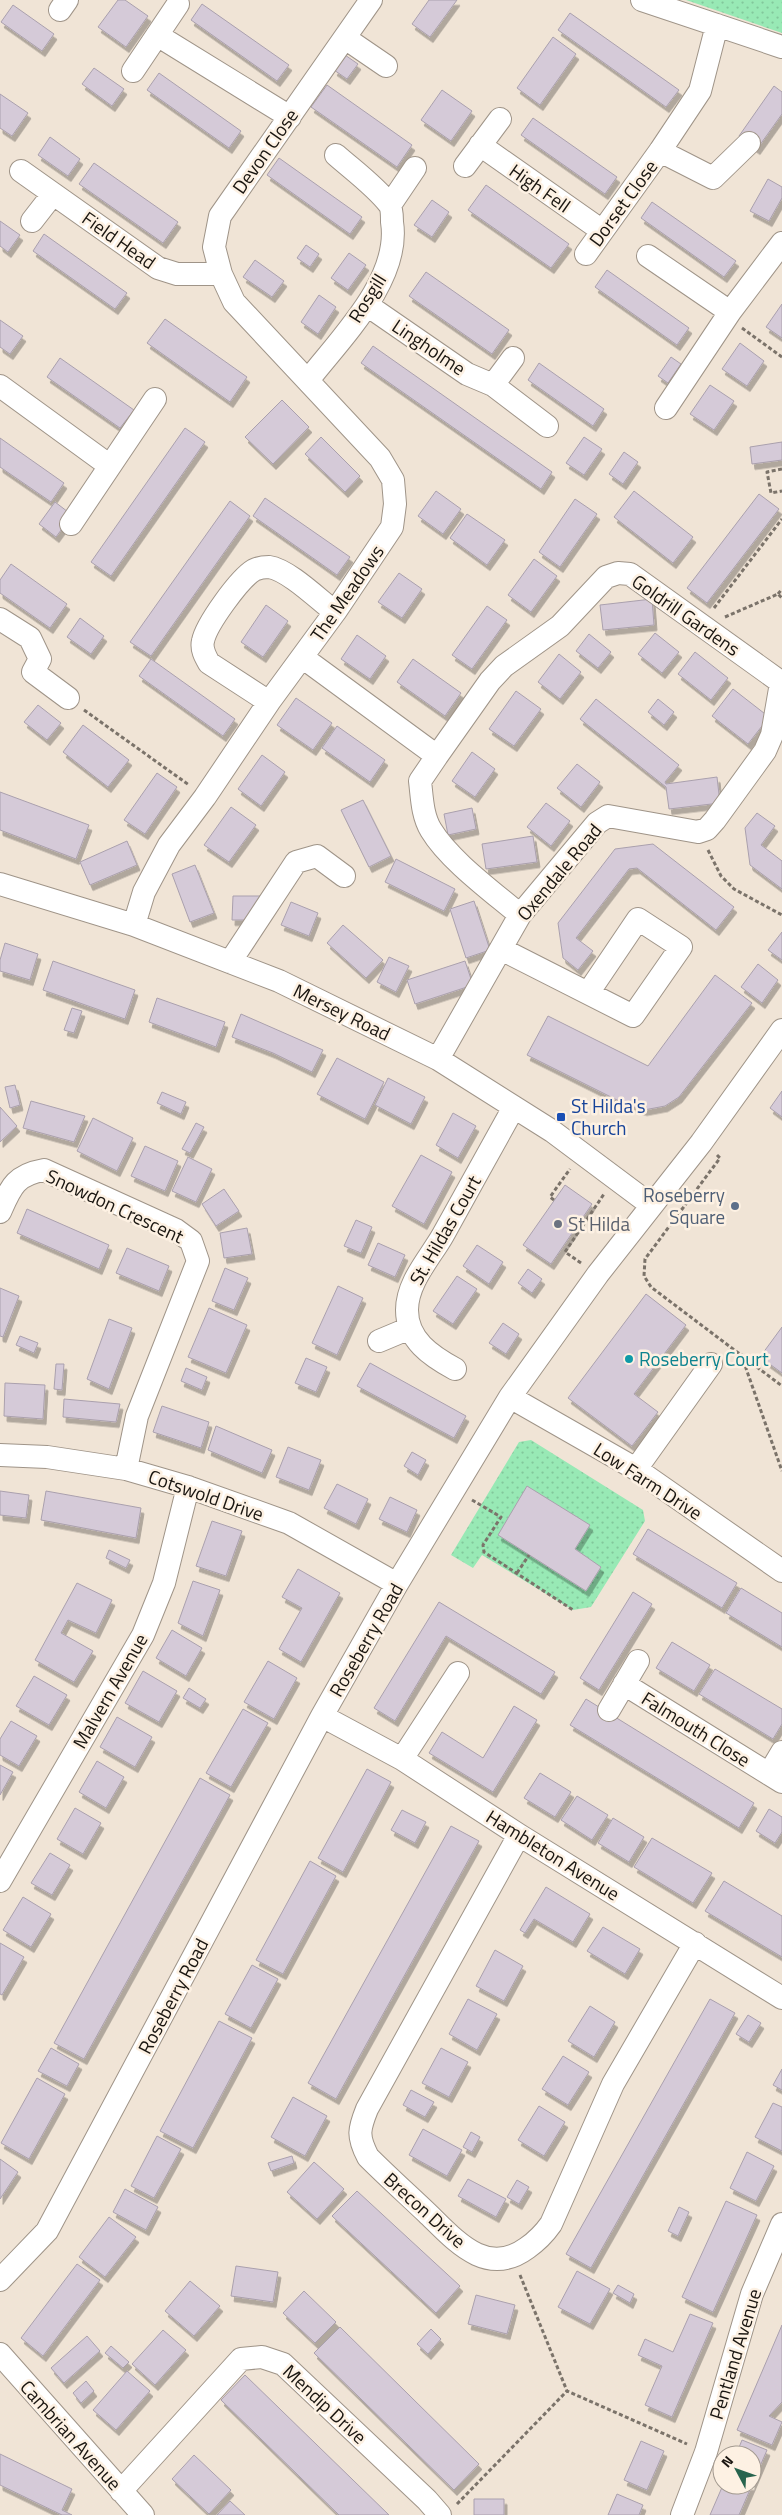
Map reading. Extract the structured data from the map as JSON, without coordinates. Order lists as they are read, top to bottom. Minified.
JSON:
{"streets":{"street":["Devon Close","High Fell","Dorset Close","Field Head","Rosgill","Lingholme","The Meadows","Goldrill Gardens","Oxendale Road","Mersey Road","Snowdon Crescent","St. Hildas Court","Low Farm Drive","Cotswold Drive","Roseberry Road","Malvern Avenue","Falmouth Close","Hambleton Avenue","Brecon Drive","Pentland Avenue","Mendip Drive","Cambrian Avenue"]},"crossings":[["Devon Close","Field Head"],["Devon Close","The Meadows"],["High Fell","Dorset Close"],["Field Head","The Meadows"],["Rosgill","Lingholme"],["Rosgill","The Meadows"],["The Meadows","Mersey Road"],["Goldrill Gardens","Oxendale Road"],["Oxendale Road","Mersey Road"],["Mersey Road","St. Hildas Court"],["Mersey Road","Roseberry Road"],["Snowdon Crescent","Cotswold Drive"],["Low Farm Drive","Roseberry Road"],["Cotswold Drive","Roseberry Road"],["Cotswold Drive","Malvern Avenue"],["Roseberry Road","Hambleton Avenue"],["Hambleton Avenue","Brecon Drive"],["Mendip Drive","Cambrian Avenue"]],"places":{"transit":["St Hilda's Church"],"other":["Roseberry Square","St Hilda","Roseberry Court"]},"north":"top left"}
